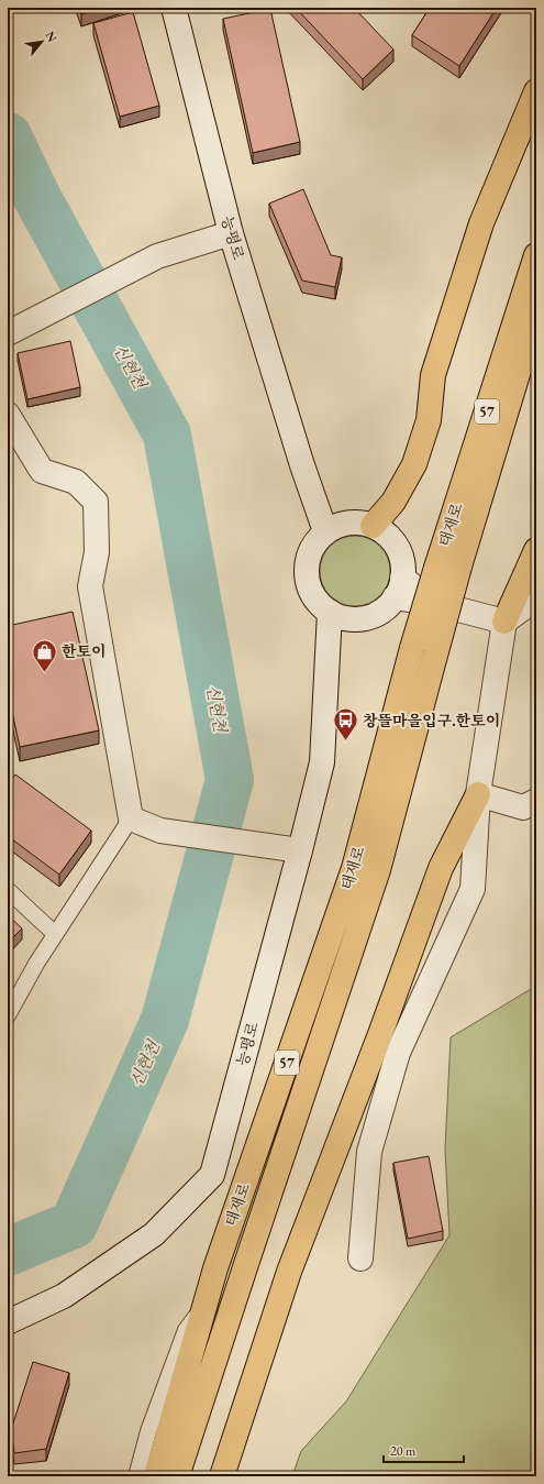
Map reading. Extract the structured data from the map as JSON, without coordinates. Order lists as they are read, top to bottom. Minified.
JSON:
{"streets":{"highway":["57","태재로"],"street":["능평로"]},"water":["신현천"],"places":{"shop":["한토이"],"bus stop":["창뜰마을입구.한토이"]},"scale_bar":"20 m","north":"top right"}
